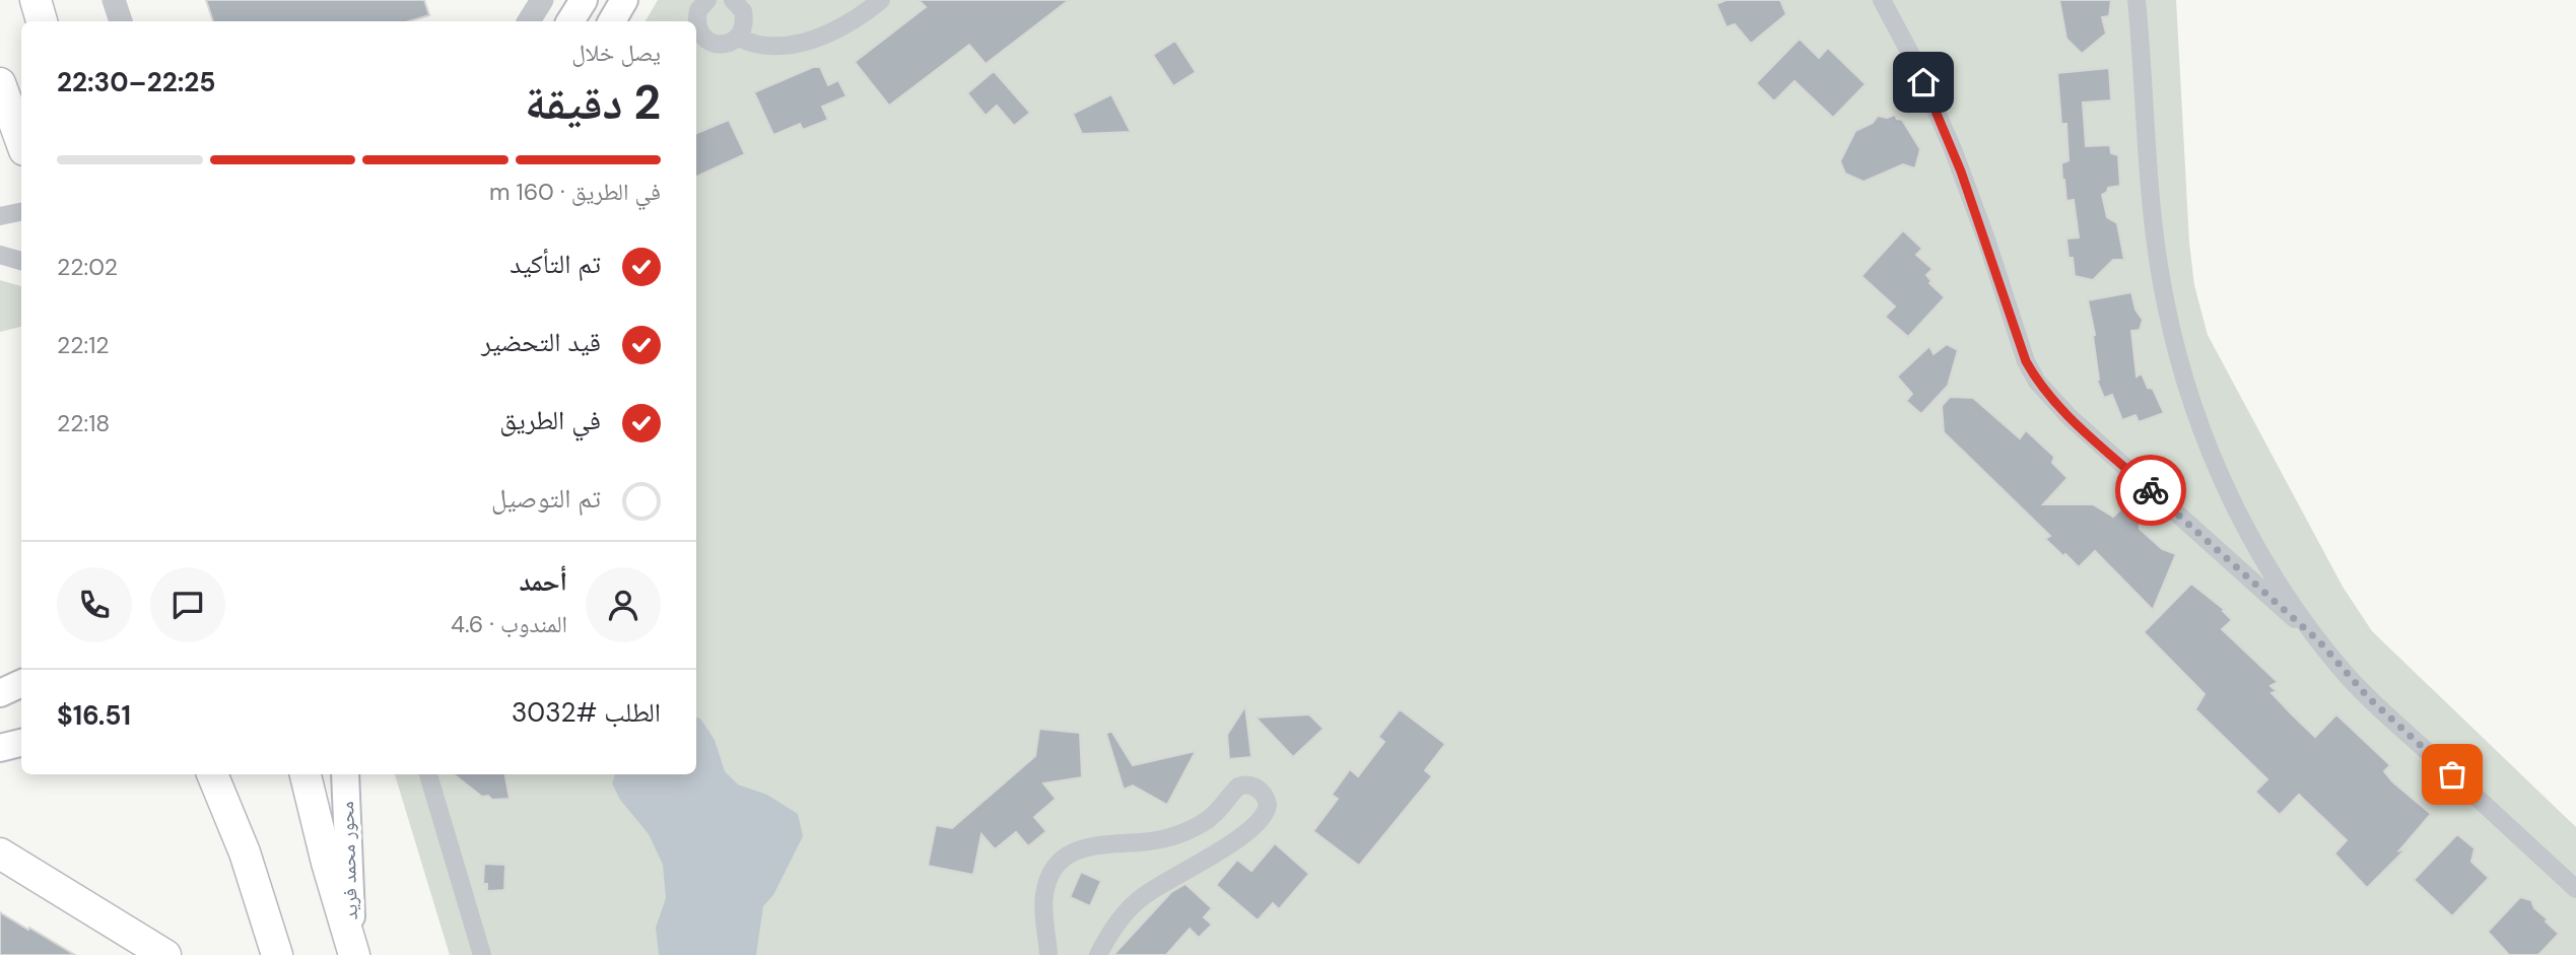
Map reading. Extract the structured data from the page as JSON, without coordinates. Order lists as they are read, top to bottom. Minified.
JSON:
{"streets":{"main road":["محور محمد فريد"]},"page":{"heading":["2 دقيقة","يصل خلال","22:25–22:30"],"panel":["أحمد","المندوب · 4.6","الطلب #3032","$16.51"],"bar":"في الطريق · 160 m","list":[["تم التأكيد","22:02"],["قيد التحضير","22:12"],["في الطريق","22:18"],"تم التوصيل"]}}
